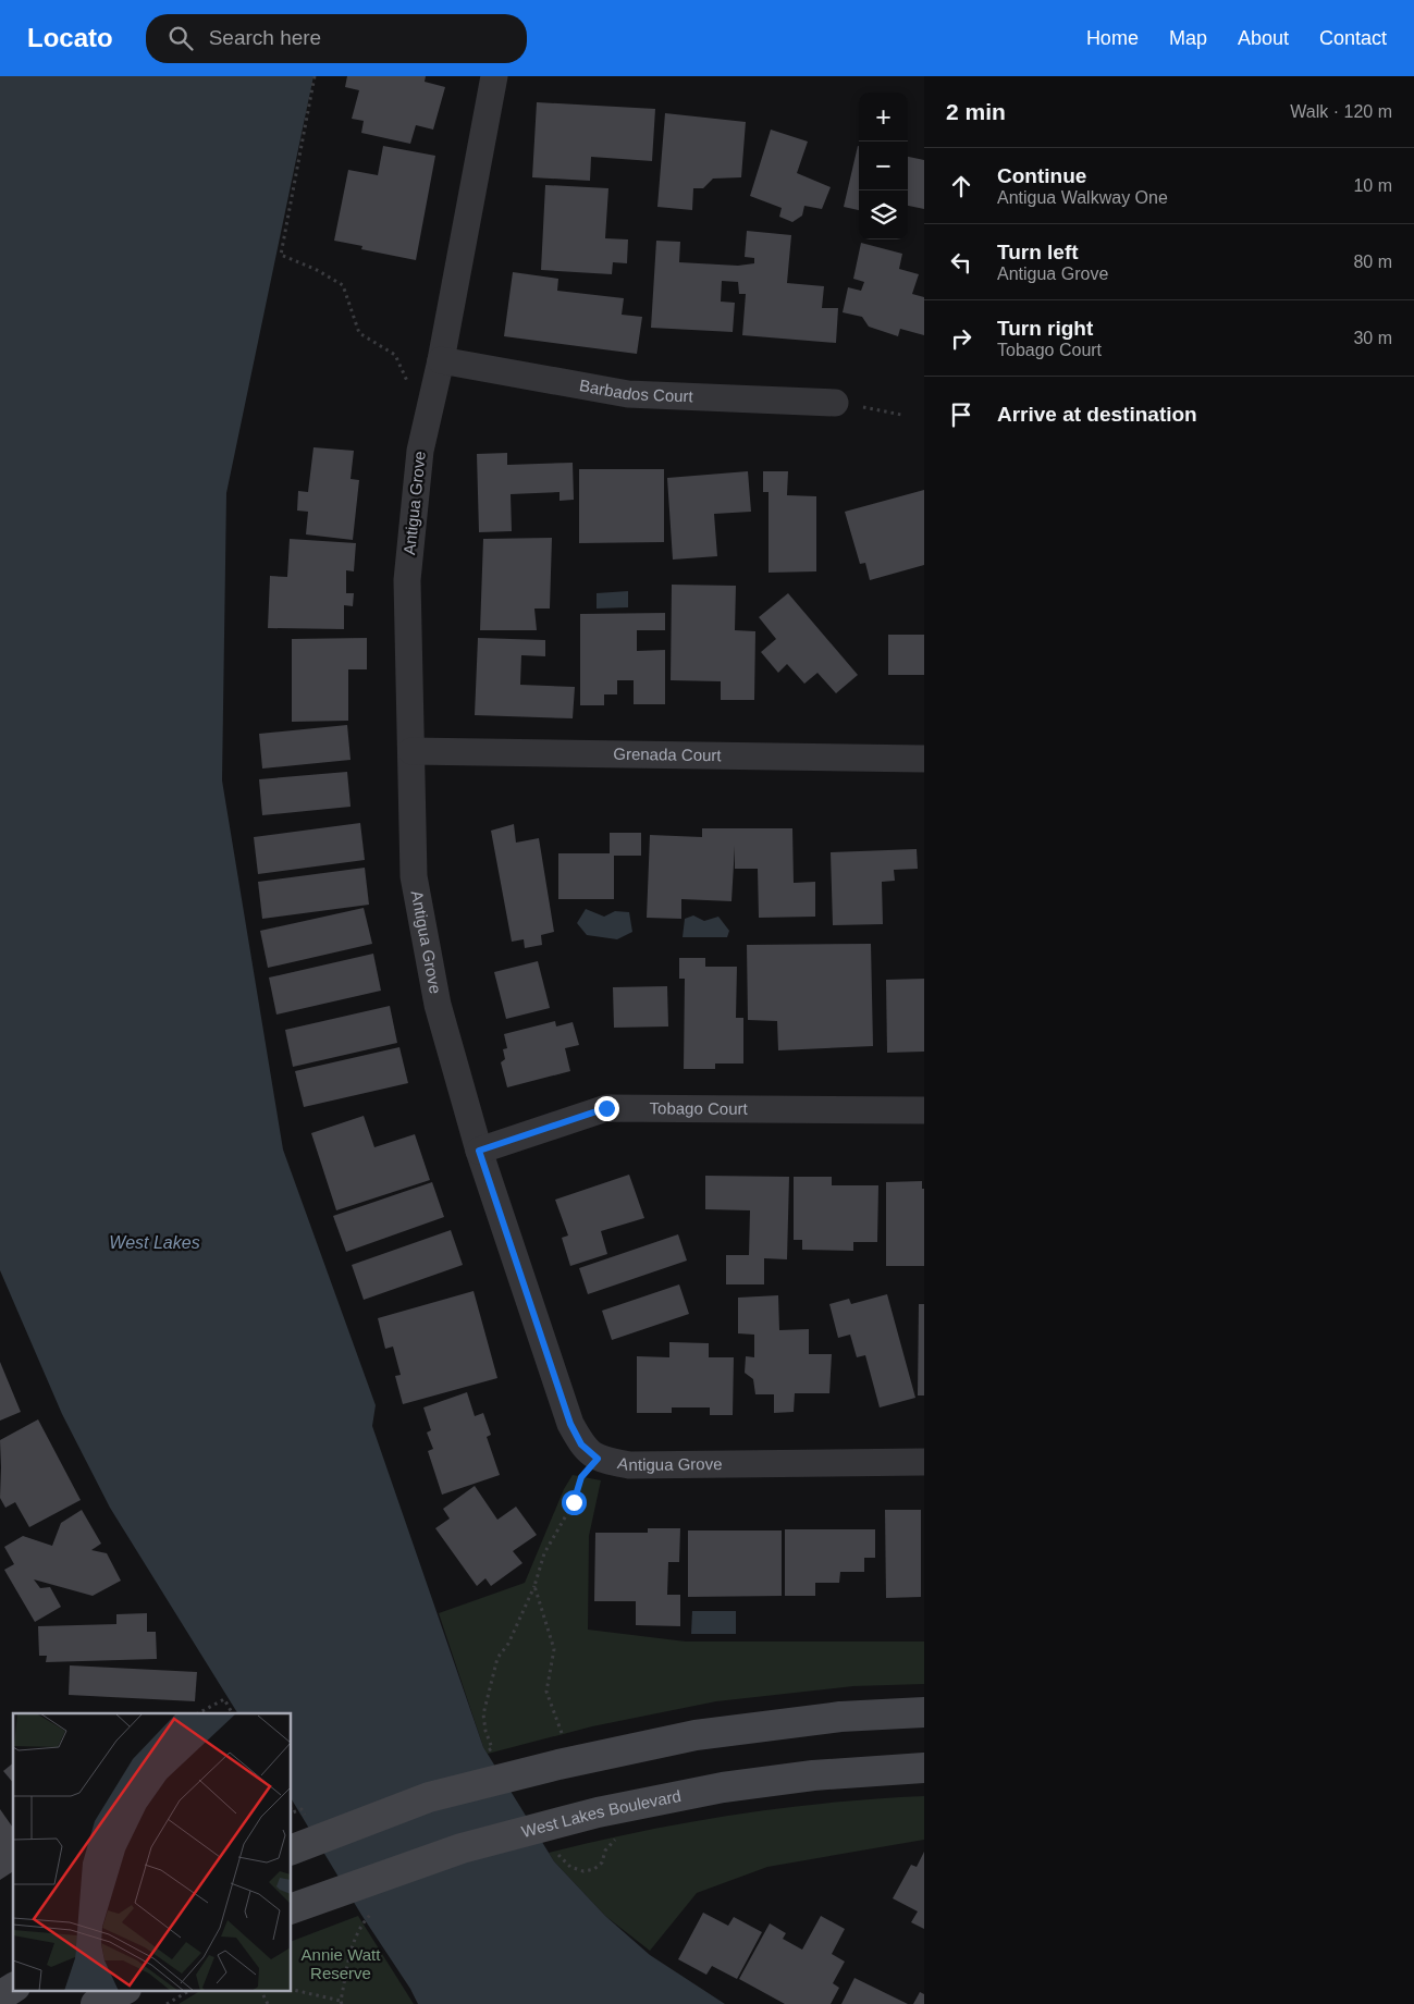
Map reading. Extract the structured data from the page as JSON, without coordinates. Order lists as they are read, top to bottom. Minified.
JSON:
{"streets":{"main road":["West Lakes Boulevard"],"street":["Barbados Court","Antigua Grove","Grenada Court","Tobago Court"]},"crossings":[["Barbados Court","Antigua Grove"],["Antigua Grove","Grenada Court"],["Antigua Grove","Tobago Court"]],"water":["West Lakes"],"parks":["Annie Watt Reserve"],"page":{"header":"Locato","search":"Search here","nav":["Home","Map","About","Contact"],"heading":["2 min","Walk · 120 m"],"map_buttons":["+","−"],"list":[["Continue","Antigua Walkway One","10 m"],["Turn left","Antigua Grove","80 m"],["Turn right","Tobago Court","30 m"],"Arrive at destination"]}}
